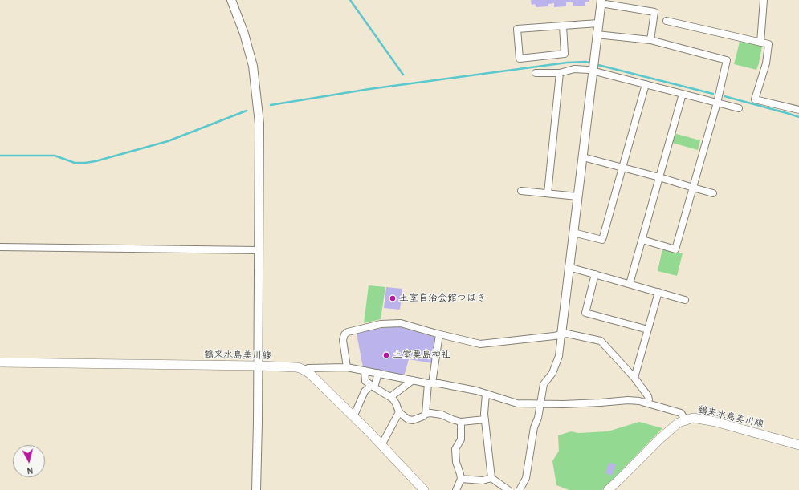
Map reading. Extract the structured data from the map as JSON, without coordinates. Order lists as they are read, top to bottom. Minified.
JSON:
{"streets":{"main road":["鶴来水島美川線"]},"places":["土室自治会館つばき","土室粟島神社"],"north":"bottom"}
